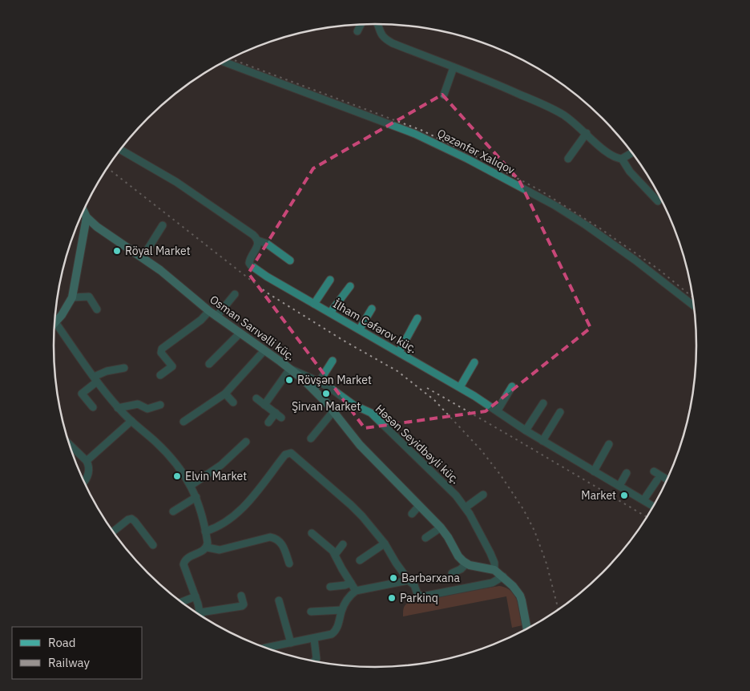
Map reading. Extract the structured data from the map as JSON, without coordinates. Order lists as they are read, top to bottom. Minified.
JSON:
{"streets":{"street":["Qəzənfər Xalıqov","İlham Cəfərov küç.","Osman Sarıvəlli küç.","Həsən Seyidbəyli küç."]},"crossings":[["Osman Sarıvəlli küç.","Həsən Seyidbəyli küç."]],"places":["Röyal Market","Rövşən Market","Şirvan Market","Elvin Market","Market","Bərbərxana","Parkinq"],"legend":["Road","Railway"]}
